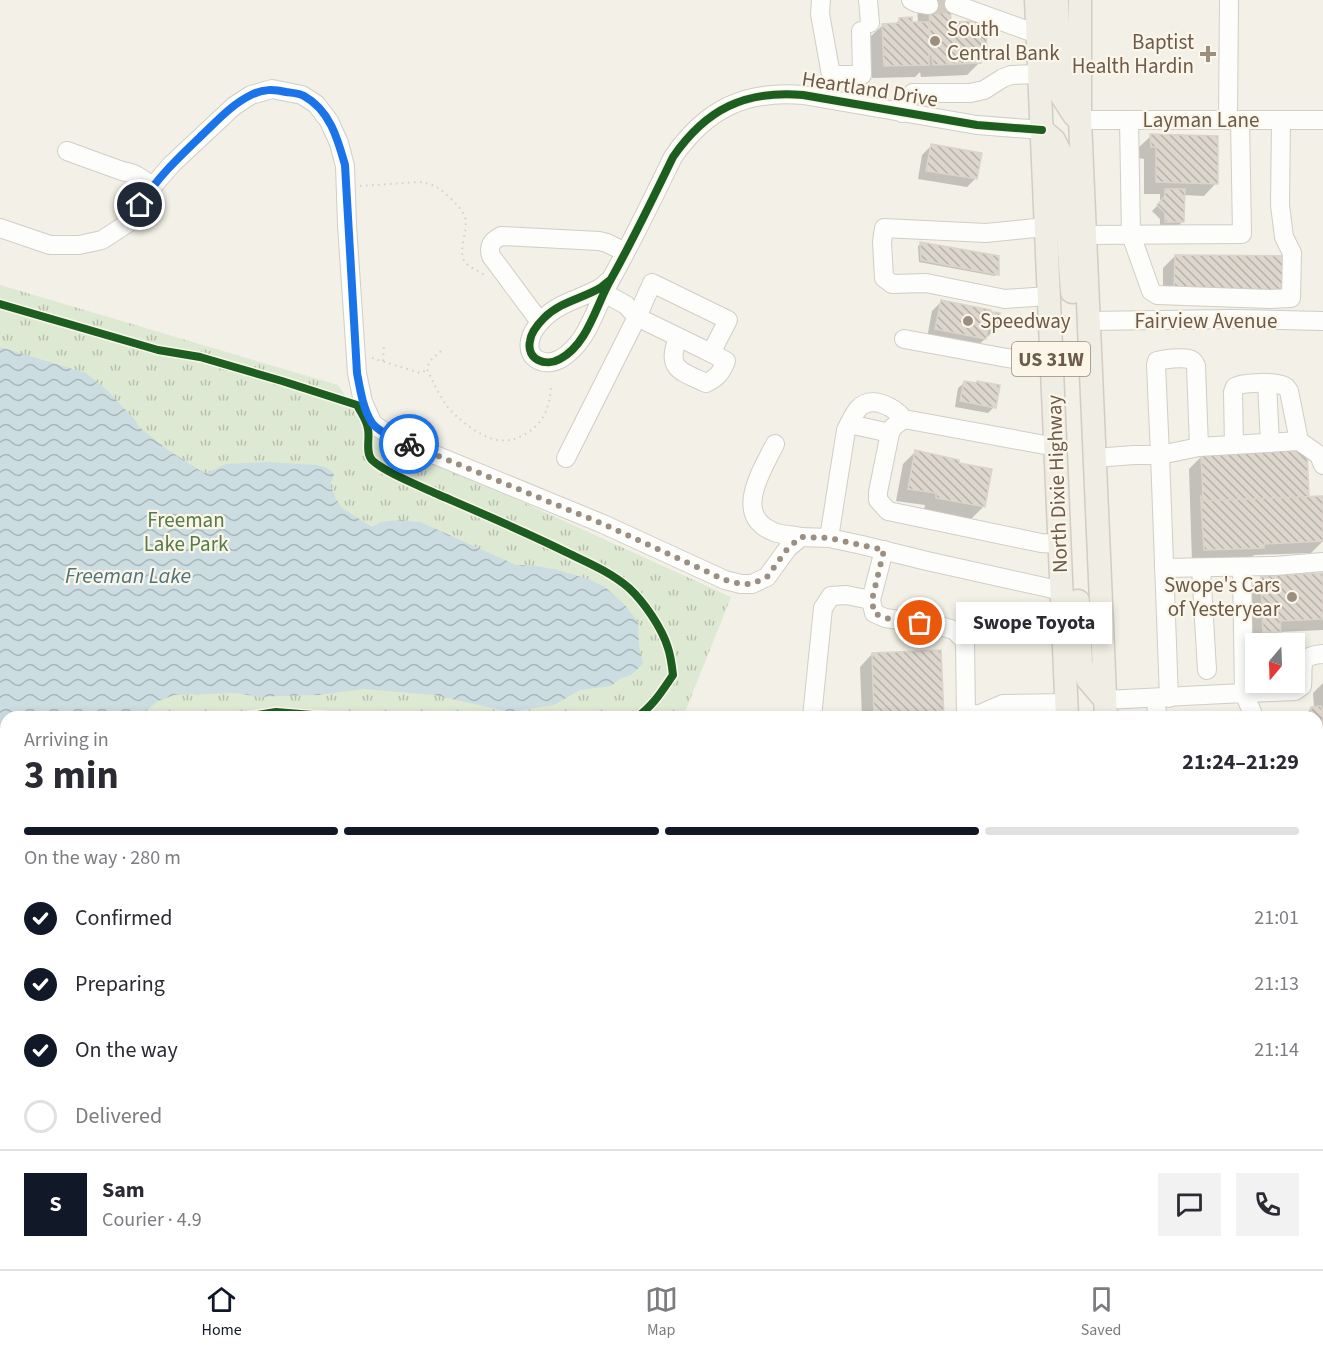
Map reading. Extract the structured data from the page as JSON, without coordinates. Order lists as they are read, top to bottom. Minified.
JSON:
{"streets":{"main road":["US 31W","North Dixie Highway"],"street":["Heartland Drive","Layman Lane","Fairview Avenue"]},"crossings":[["Heartland Drive","North Dixie Highway"],["Layman Lane","North Dixie Highway"],["Fairview Avenue","North Dixie Highway"]],"water":["Freeman Lake"],"parks":["Freeman Lake Park"],"places":{"other":["South Central Bank","Speedway","Swope's Cars of Yesteryear","Swope Toyota"],"health":["Baptist Health Hardin"]},"north":"bottom","page":{"bubble":"Swope Toyota","heading":["3 min","Arriving in","21:24–21:29"],"panel":["Sam","Courier · 4.9"],"bar":"On the way · 280 m","list":[["Confirmed","21:01"],["Preparing","21:13"],["On the way","21:14"],"Delivered"],"round":"S","tabs":["Home","Map","Saved"]}}
